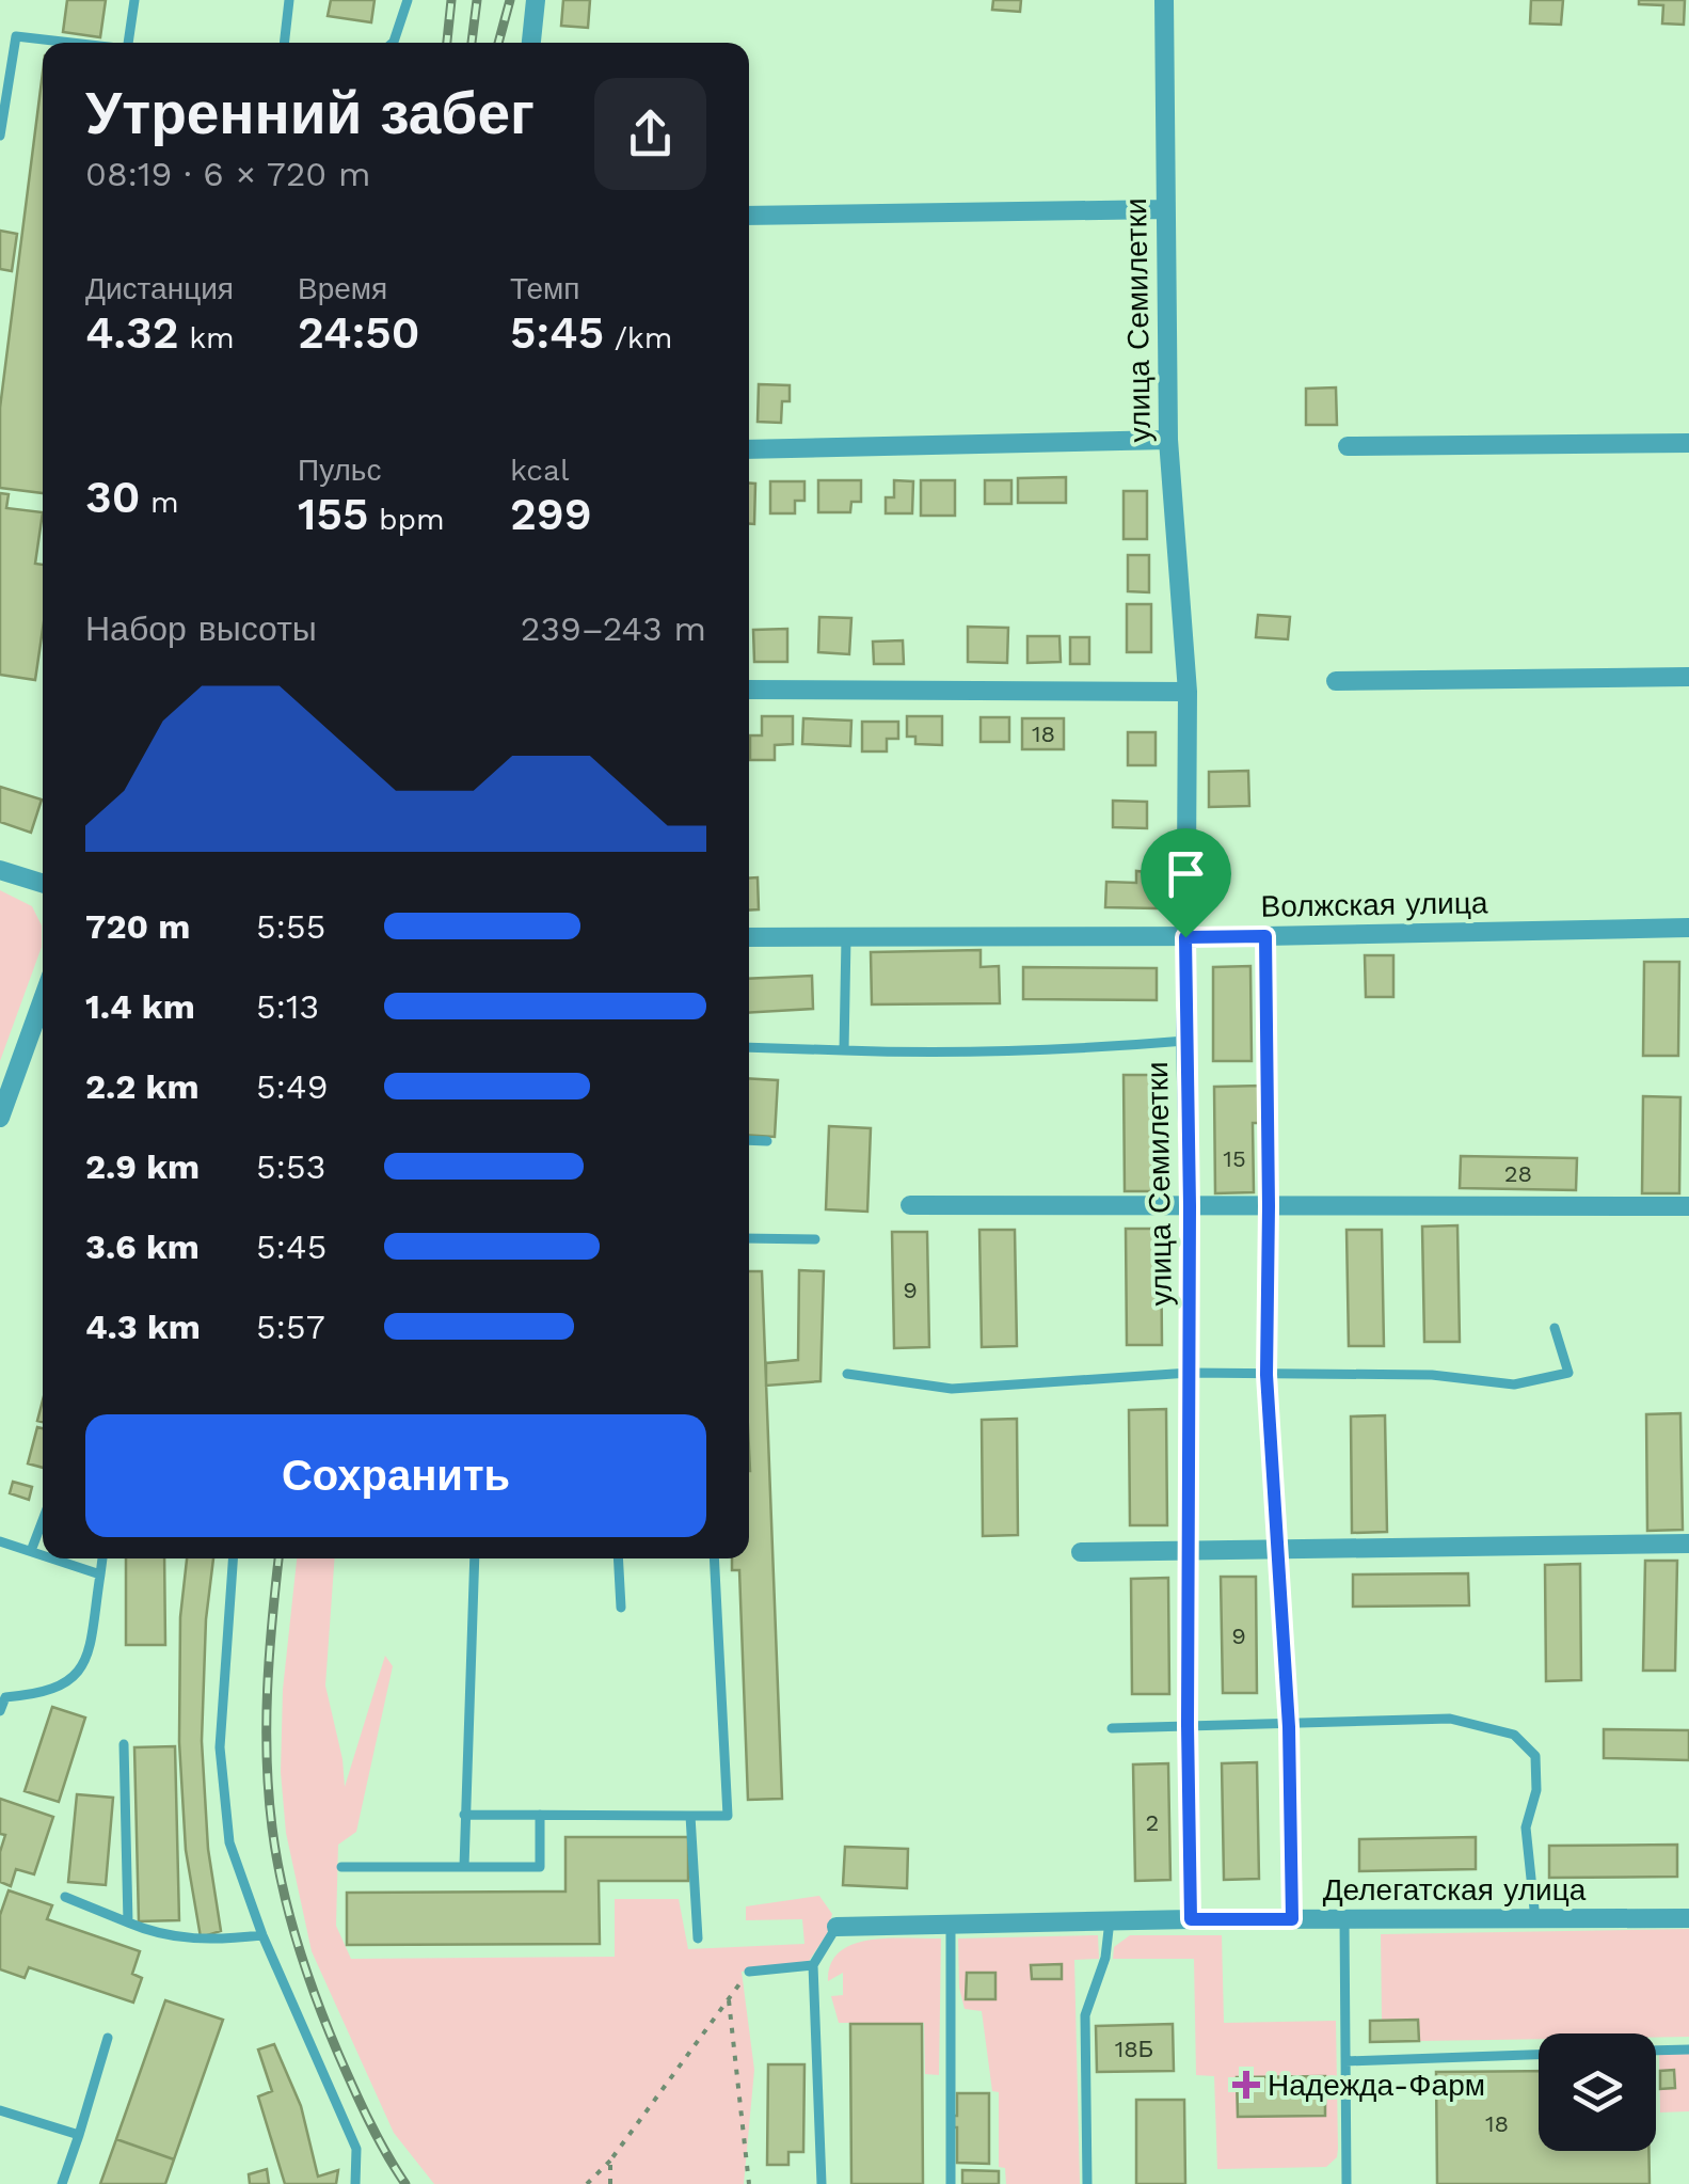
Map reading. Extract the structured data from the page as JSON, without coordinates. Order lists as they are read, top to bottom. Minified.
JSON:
{"streets":{"street":["улица Семилетки","Волжская улица","Делегатская улица"]},"crossings":[["улица Семилетки","Волжская улица"],["улица Семилетки","Делегатская улица"]],"places":{"health":["Надежда-Фарм"]},"house_numbers":["18","15","28","9","9","2","18Б","18"],"page":{"heading":["Утренний забег","08:19 · 6 × 720 m"],"stats":[["Дистанция","4.32 km"],["Время","24:50"],["Темп","5:45 /km"],["30 m"],["Пульс","155 bpm"],["kcal","299"]],"chart":["Набор высоты","239–243 m"],"list":[{"name":"720 m","note":"5:55"},{"name":"1.4 km","note":"5:13"},{"name":"2.2 km","note":"5:49"},{"name":"2.9 km","note":"5:53"},{"name":"3.6 km","note":"5:45"},{"name":"4.3 km","note":"5:57"}],"buttons":"Сохранить"}}
